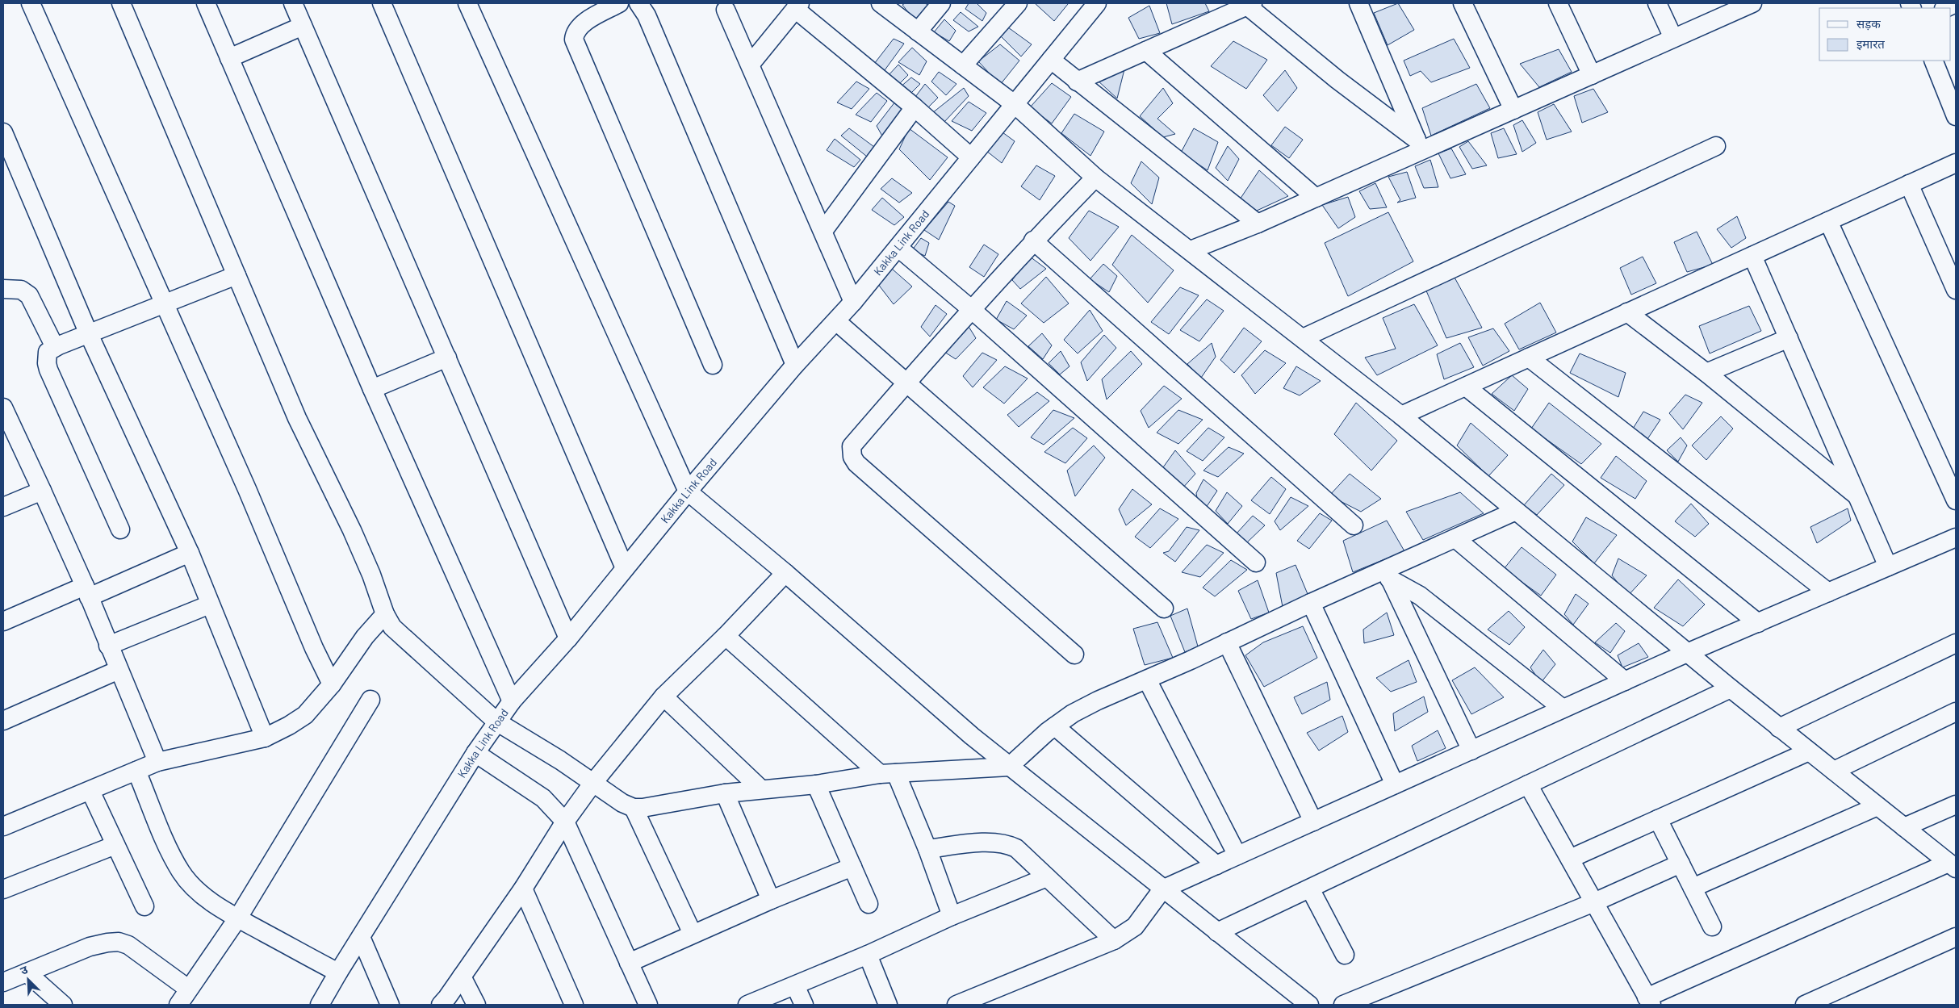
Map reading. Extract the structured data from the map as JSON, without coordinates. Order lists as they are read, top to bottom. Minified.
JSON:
{"streets":{"street":["Kakka Link Road"]},"legend":["सड़क","इमारत"],"north":"top left"}
